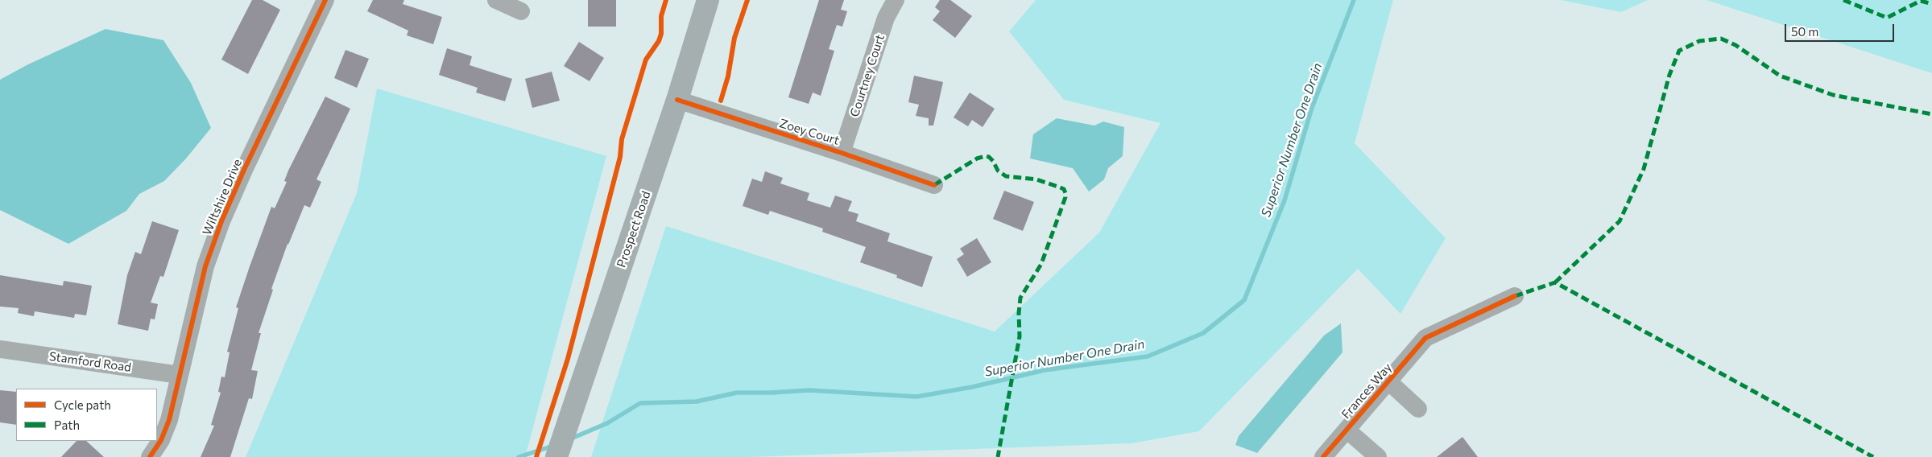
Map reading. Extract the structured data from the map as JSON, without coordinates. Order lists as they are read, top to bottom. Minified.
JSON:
{"streets":{"main road":["Prospect Road"],"street":["Courtney Court","Zoey Court","Wiltshire Drive","Stamford Road","Frances Way"]},"crossings":[["Courtney Court","Zoey Court"],["Zoey Court","Prospect Road"],["Wiltshire Drive","Stamford Road"]],"water":["Superior Number One Drain"],"legend":["Cycle path","Path"],"scale_bar":"50 m"}
